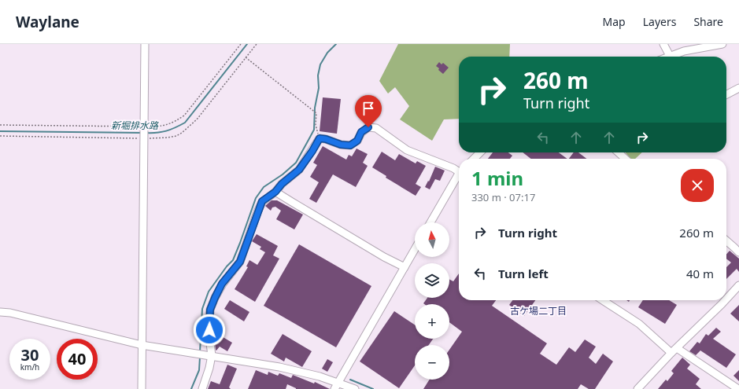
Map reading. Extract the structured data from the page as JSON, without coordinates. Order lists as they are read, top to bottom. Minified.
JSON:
{"districts":["古ケ場二丁目"],"water":["新堀排水路"],"north":"top","page":{"header":"Waylane","nav":["Map","Layers","Share"],"turn":["260 m","Turn right"],"heading":["1 min","330 m · 07:17"],"list":[{"name":"Turn right","value":"260 m"},{"name":"Turn left","value":"40 m"}],"map_buttons":["+","−"],"speed":"30 km/h","limit":"40"}}
